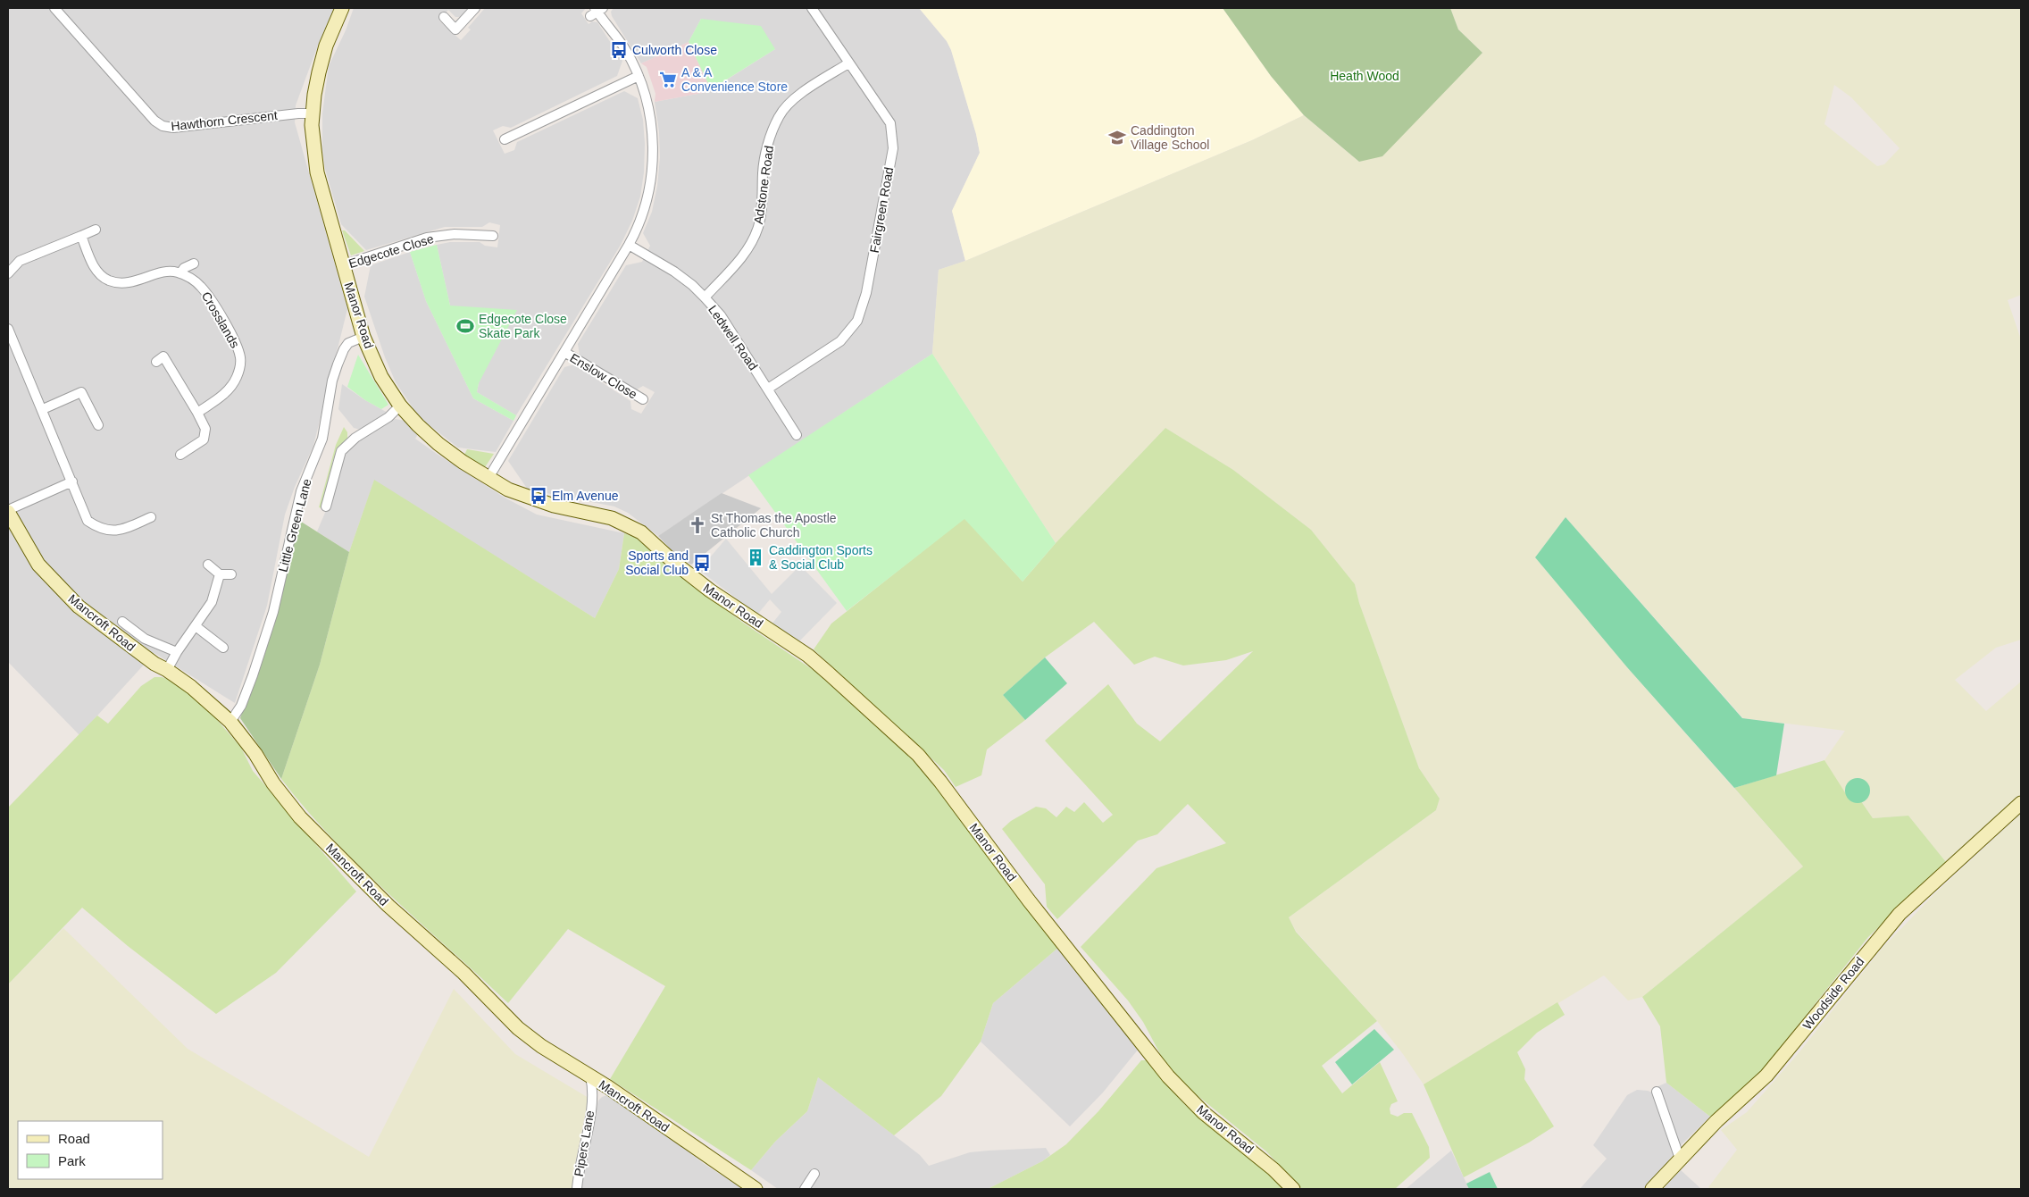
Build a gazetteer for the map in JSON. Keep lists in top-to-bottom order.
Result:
{
  "streets": {
    "street": [
      "Hawthorn Crescent",
      "Adstone Road",
      "Fairgreen Road",
      "Edgecote Close",
      "Manor Road",
      "Crosslands",
      "Ledwell Road",
      "Enslow Close",
      "Little Green Lane",
      "Mancroft Road",
      "Woodside Road",
      "Pipers Lane"
    ]
  },
  "crossings": [
    ["Hawthorn Crescent", "Manor Road"],
    ["Adstone Road", "Fairgreen Road"],
    ["Adstone Road", "Ledwell Road"],
    ["Fairgreen Road", "Ledwell Road"],
    ["Edgecote Close", "Manor Road"],
    ["Manor Road", "Little Green Lane"],
    ["Little Green Lane", "Mancroft Road"],
    ["Mancroft Road", "Pipers Lane"]
  ],
  "parks": ["Heath Wood"],
  "places": {
    "bus stop": ["Culworth Close", "Elm Avenue", "Sports and Social Club"],
    "supermarket": ["A & A Convenience Store"],
    "school or university": ["Caddington Village School"],
    "sports": ["Edgecote Close Skate Park"],
    "church": ["St Thomas the Apostle Catholic Church"],
    "building": ["Caddington Sports & Social Club"]
  },
  "legend": ["Road", "Park"]
}
